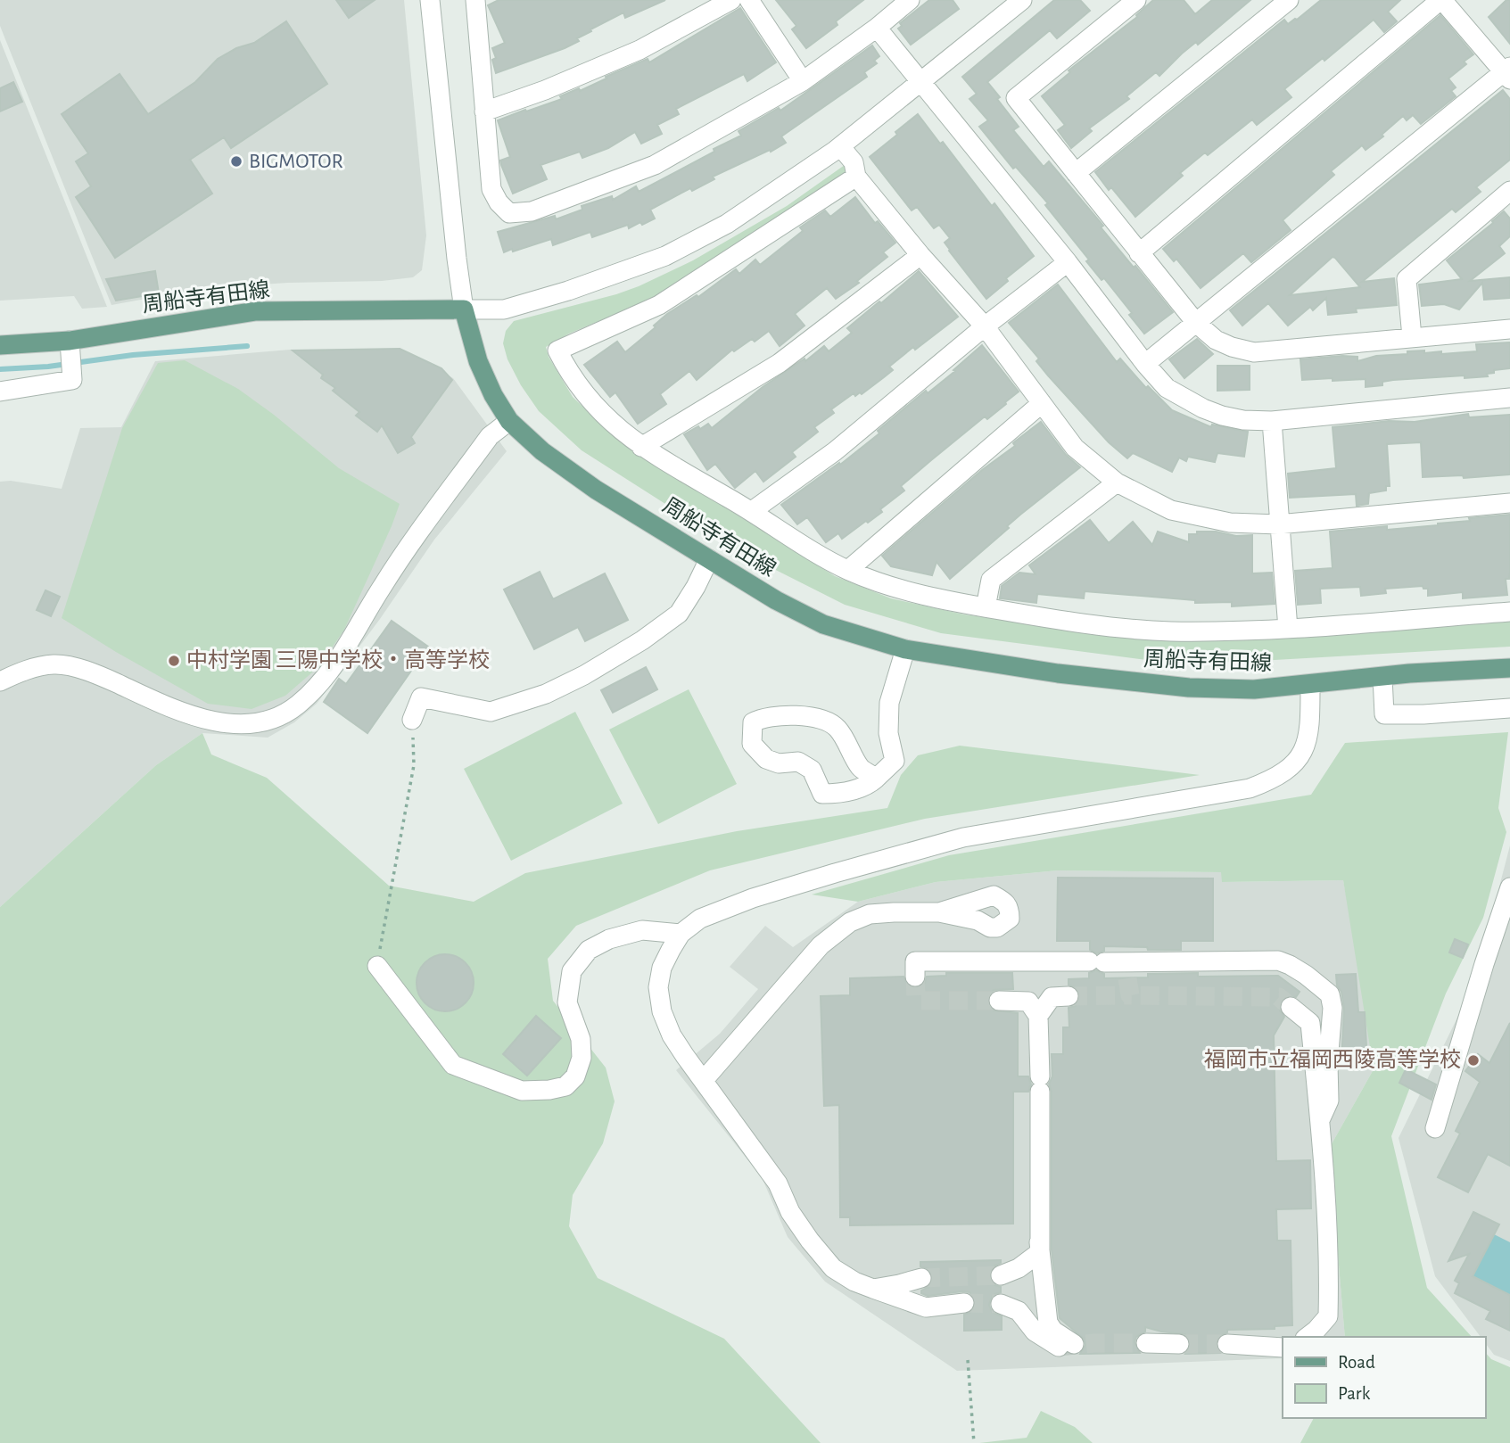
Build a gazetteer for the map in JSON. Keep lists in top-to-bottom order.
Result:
{
  "streets": {
    "main road": ["周船寺有田線"]
  },
  "places": ["BIGMOTOR", "中村学園 三陽中学校・高等学校", "福岡市立福岡西陵高等学校"],
  "legend": ["Road", "Park"]
}
